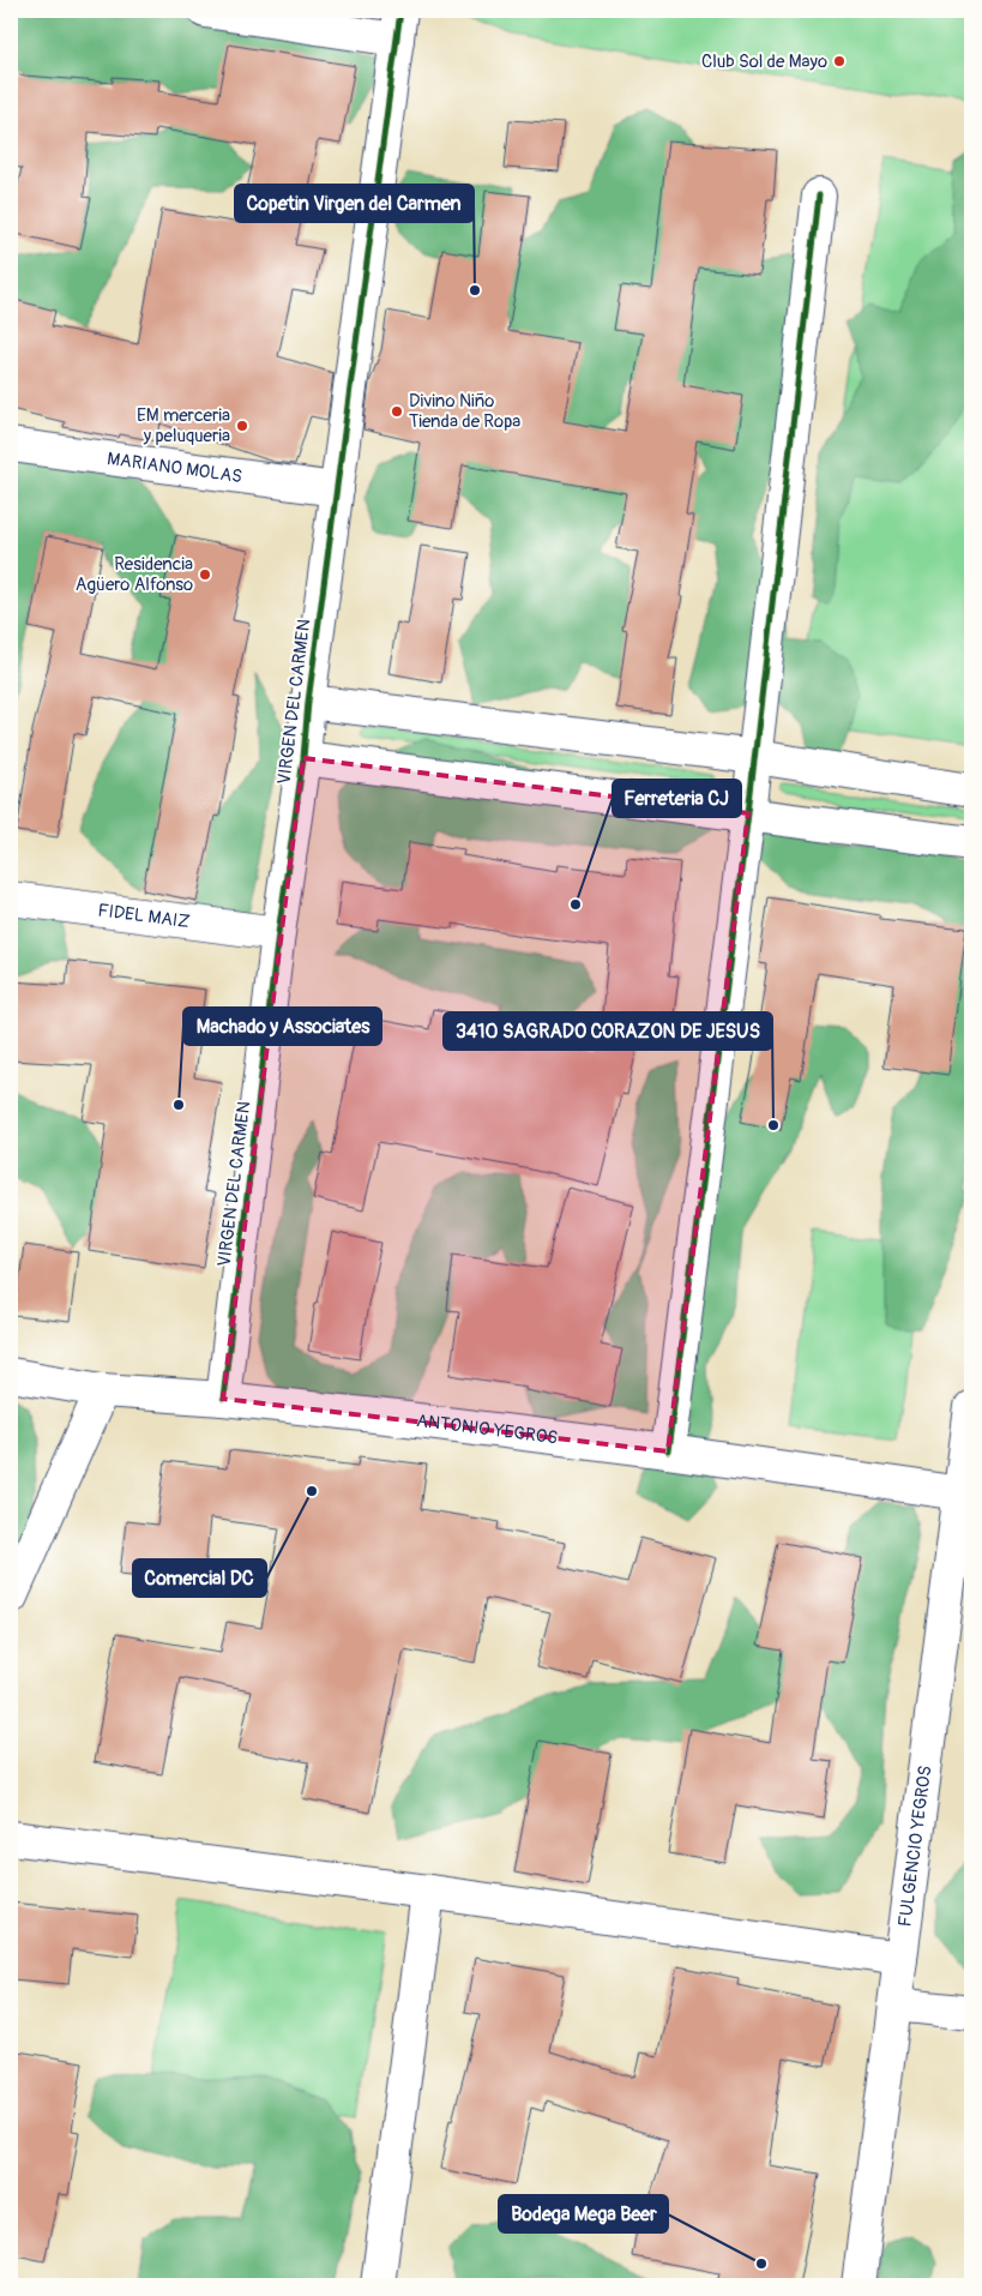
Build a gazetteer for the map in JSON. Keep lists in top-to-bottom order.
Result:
{
  "streets": {
    "street": [
      "MARIANO MOLAS",
      "VIRGEN DEL CARMEN",
      "FIDEL MAIZ",
      "ANTONIO YEGROS",
      "FULGENCIO YEGROS"
    ]
  },
  "crossings": [
    ["MARIANO MOLAS", "VIRGEN DEL CARMEN"],
    ["VIRGEN DEL CARMEN", "FIDEL MAIZ"],
    ["VIRGEN DEL CARMEN", "ANTONIO YEGROS"],
    ["ANTONIO YEGROS", "FULGENCIO YEGROS"]
  ],
  "places": [
    "Club Sol de Mayo",
    "Copetin Virgen del Carmen",
    "Divino Niño Tienda de Ropa",
    "EM merceria y peluqueria",
    "Residencia Agüero Alfonso",
    "Ferreteria CJ",
    "Machado y Associates",
    "3410 SAGRADO CORAZON DE JESUS",
    "Comercial DC",
    "Bodega Mega Beer"
  ]
}
